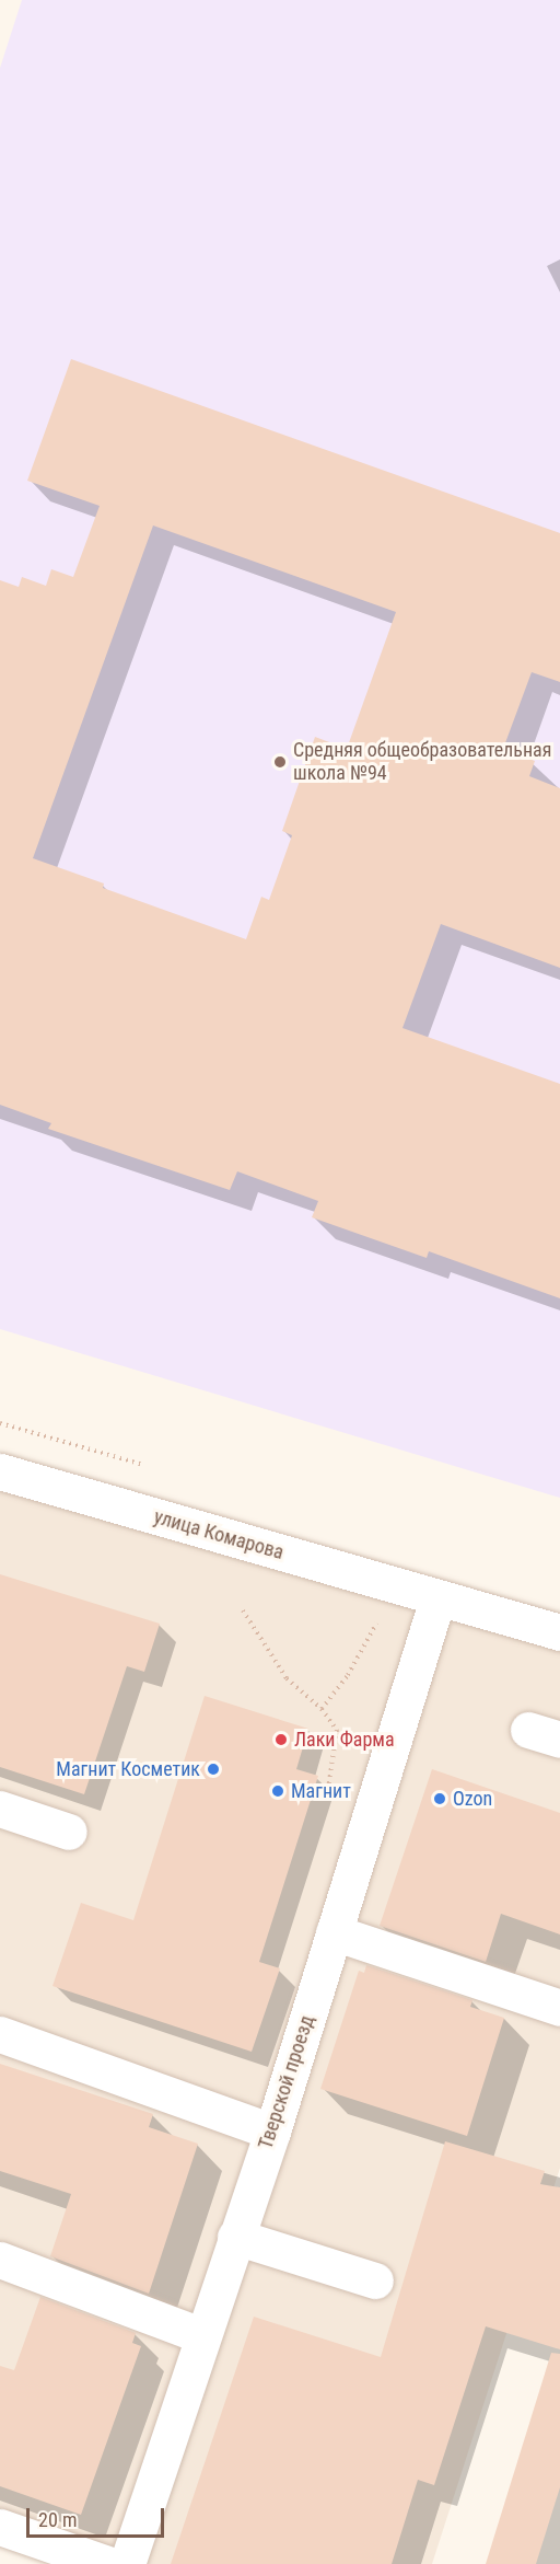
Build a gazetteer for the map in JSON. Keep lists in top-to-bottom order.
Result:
{
  "streets": {
    "street": ["улица Комарова", "Тверской проезд"]
  },
  "crossings": [
    ["улица Комарова", "Тверской проезд"]
  ],
  "places": [
    "Средняя общеобразовательная школа №94",
    "Лаки Фарма",
    "Магнит Косметик",
    "Магнит",
    "Ozon"
  ],
  "scale_bar": "20 m"
}
